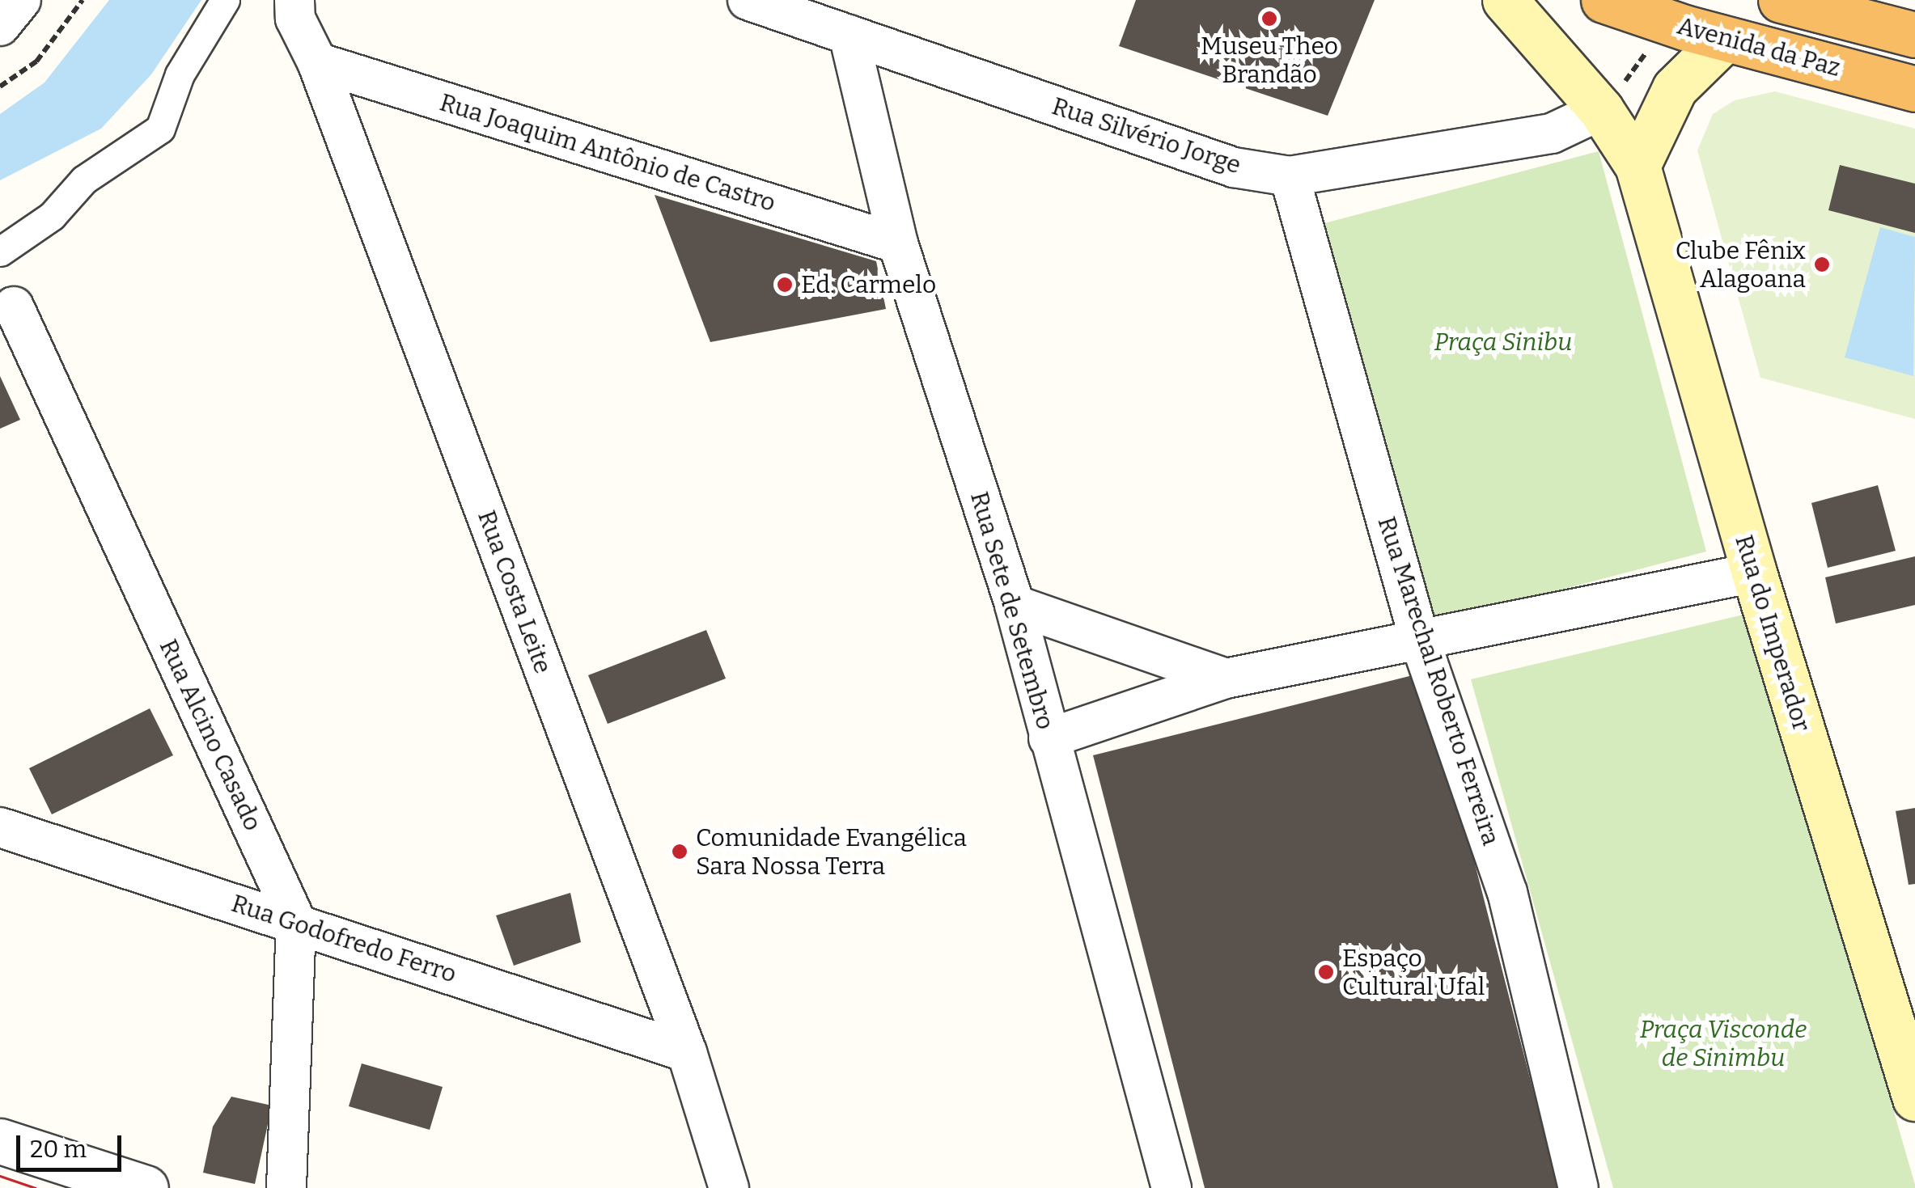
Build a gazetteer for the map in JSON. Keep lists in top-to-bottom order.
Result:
{
  "streets": {
    "highway": ["Avenida da Paz"],
    "main road": ["Rua do Imperador"],
    "street": [
      "Rua Silvério Jorge",
      "Rua Joaquim Antônio de Castro",
      "Rua Costa Leite",
      "Rua Sete de Setembro",
      "Rua Marechal Roberto Ferreira",
      "Rua Alcino Casado",
      "Rua Godofredo Ferro"
    ]
  },
  "crossings": [
    ["Rua Silvério Jorge", "Rua Sete de Setembro"],
    ["Rua Silvério Jorge", "Rua do Imperador"],
    ["Rua Silvério Jorge", "Rua Marechal Roberto Ferreira"],
    ["Rua Joaquim Antônio de Castro", "Rua Costa Leite"],
    ["Rua Joaquim Antônio de Castro", "Rua Sete de Setembro"],
    ["Rua Costa Leite", "Rua Godofredo Ferro"],
    ["Rua Alcino Casado", "Rua Godofredo Ferro"]
  ],
  "parks": ["Praça Sinibu", "Praça Visconde de Sinimbu"],
  "places": [
    "Museu Theo Brandão",
    "Clube Fênix Alagoana",
    "Ed. Carmelo",
    "Comunidade Evangélica Sara Nossa Terra",
    "Espaço Cultural Ufal"
  ],
  "scale_bar": "20 m"
}
